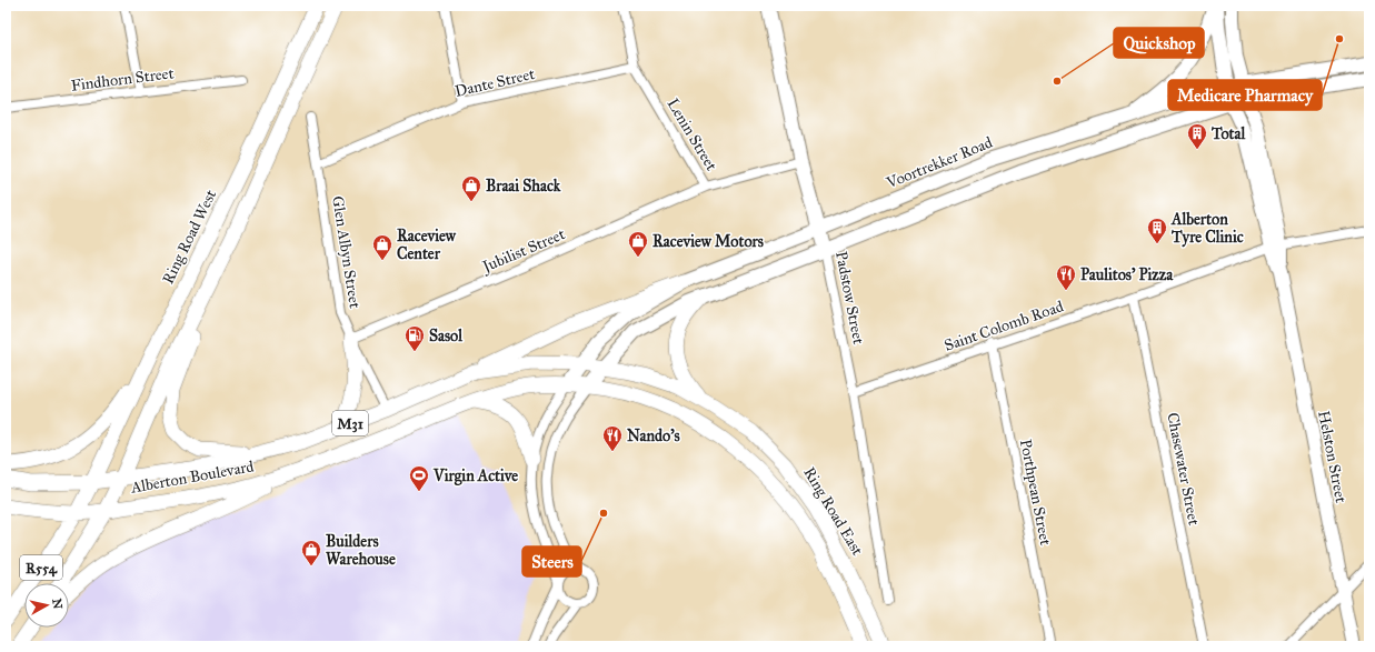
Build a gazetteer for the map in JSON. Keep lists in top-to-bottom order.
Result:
{
  "streets": {
    "main road": [
      "Voortrekker Road",
      "Ring Road West",
      "Padstow Street",
      "M31",
      "Helston Street",
      "Alberton Boulevard",
      "Ring Road East",
      "R554"
    ],
    "street": [
      "Findhorn Street",
      "Dante Street",
      "Lenin Street",
      "Jubilist Street",
      "Glen Albyn Street",
      "Saint Colomb Road",
      "Chasewater Street",
      "Porthpean Street"
    ]
  },
  "crossings": [
    ["Dante Street", "Lenin Street"],
    ["Dante Street", "Glen Albyn Street"],
    ["Lenin Street", "Jubilist Street"],
    ["Lenin Street", "Padstow Street"],
    ["Voortrekker Road", "Padstow Street"],
    ["Voortrekker Road", "Helston Street"],
    ["Voortrekker Road", "Alberton Boulevard"],
    ["Ring Road West", "Alberton Boulevard"],
    ["Ring Road West", "R554"],
    ["Jubilist Street", "Glen Albyn Street"],
    ["Glen Albyn Street", "Alberton Boulevard"],
    ["Padstow Street", "Saint Colomb Road"],
    ["Saint Colomb Road", "Helston Street"],
    ["Saint Colomb Road", "Chasewater Street"],
    ["Saint Colomb Road", "Porthpean Street"],
    ["Alberton Boulevard", "Ring Road East"],
    ["Alberton Boulevard", "R554"]
  ],
  "places": {
    "other": ["Medicare Pharmacy", "Quickshop", "Steers"],
    "building": ["Total", "Alberton Tyre Clinic"],
    "shop": [
      "Braai Shack",
      "Raceview Motors",
      "Raceview Center",
      "Builders Warehouse"
    ],
    "restaurant": ["Paulitos' Pizza", "Nando's"],
    "fuel station": ["Sasol"],
    "sports": ["Virgin Active"]
  },
  "north": "right"
}
